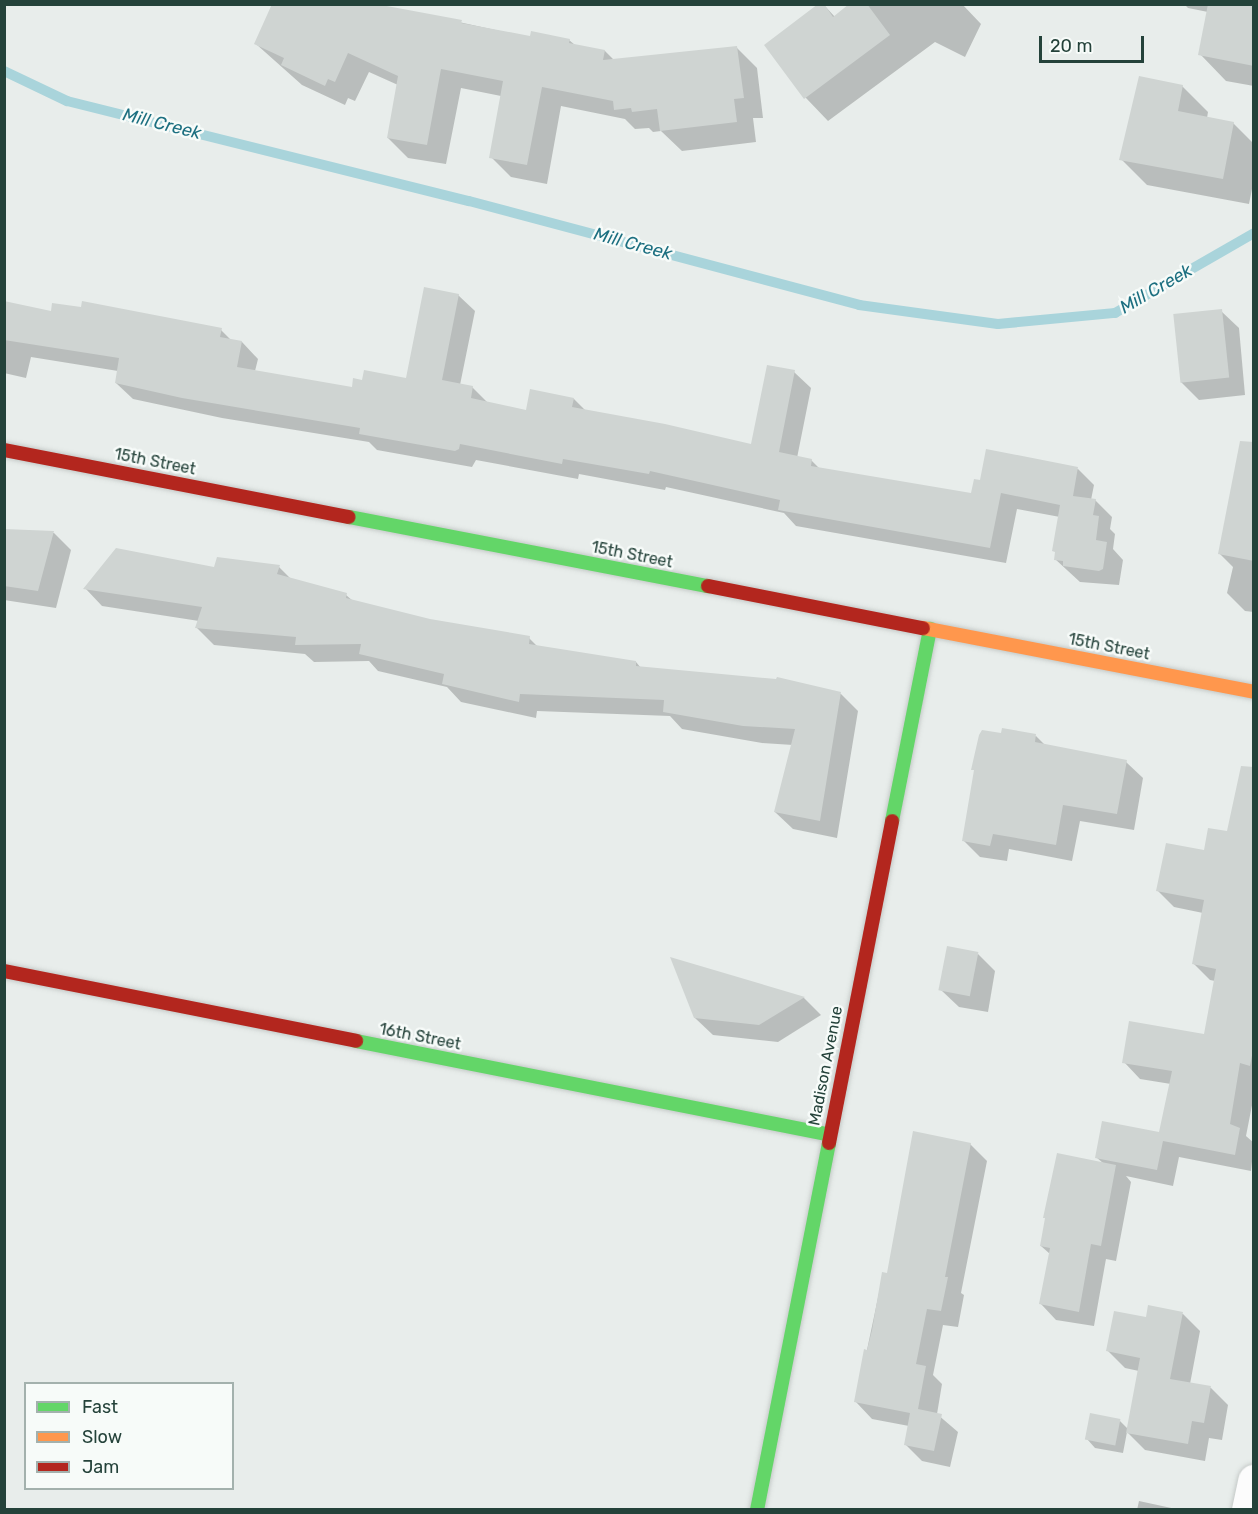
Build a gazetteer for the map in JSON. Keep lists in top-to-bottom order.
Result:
{
  "streets": {
    "street": ["15th Street", "16th Street", "Madison Avenue"]
  },
  "crossings": [
    ["15th Street", "Madison Avenue"],
    ["16th Street", "Madison Avenue"]
  ],
  "water": ["Mill Creek"],
  "legend": ["Fast", "Slow", "Jam"],
  "scale_bar": "20 m"
}
